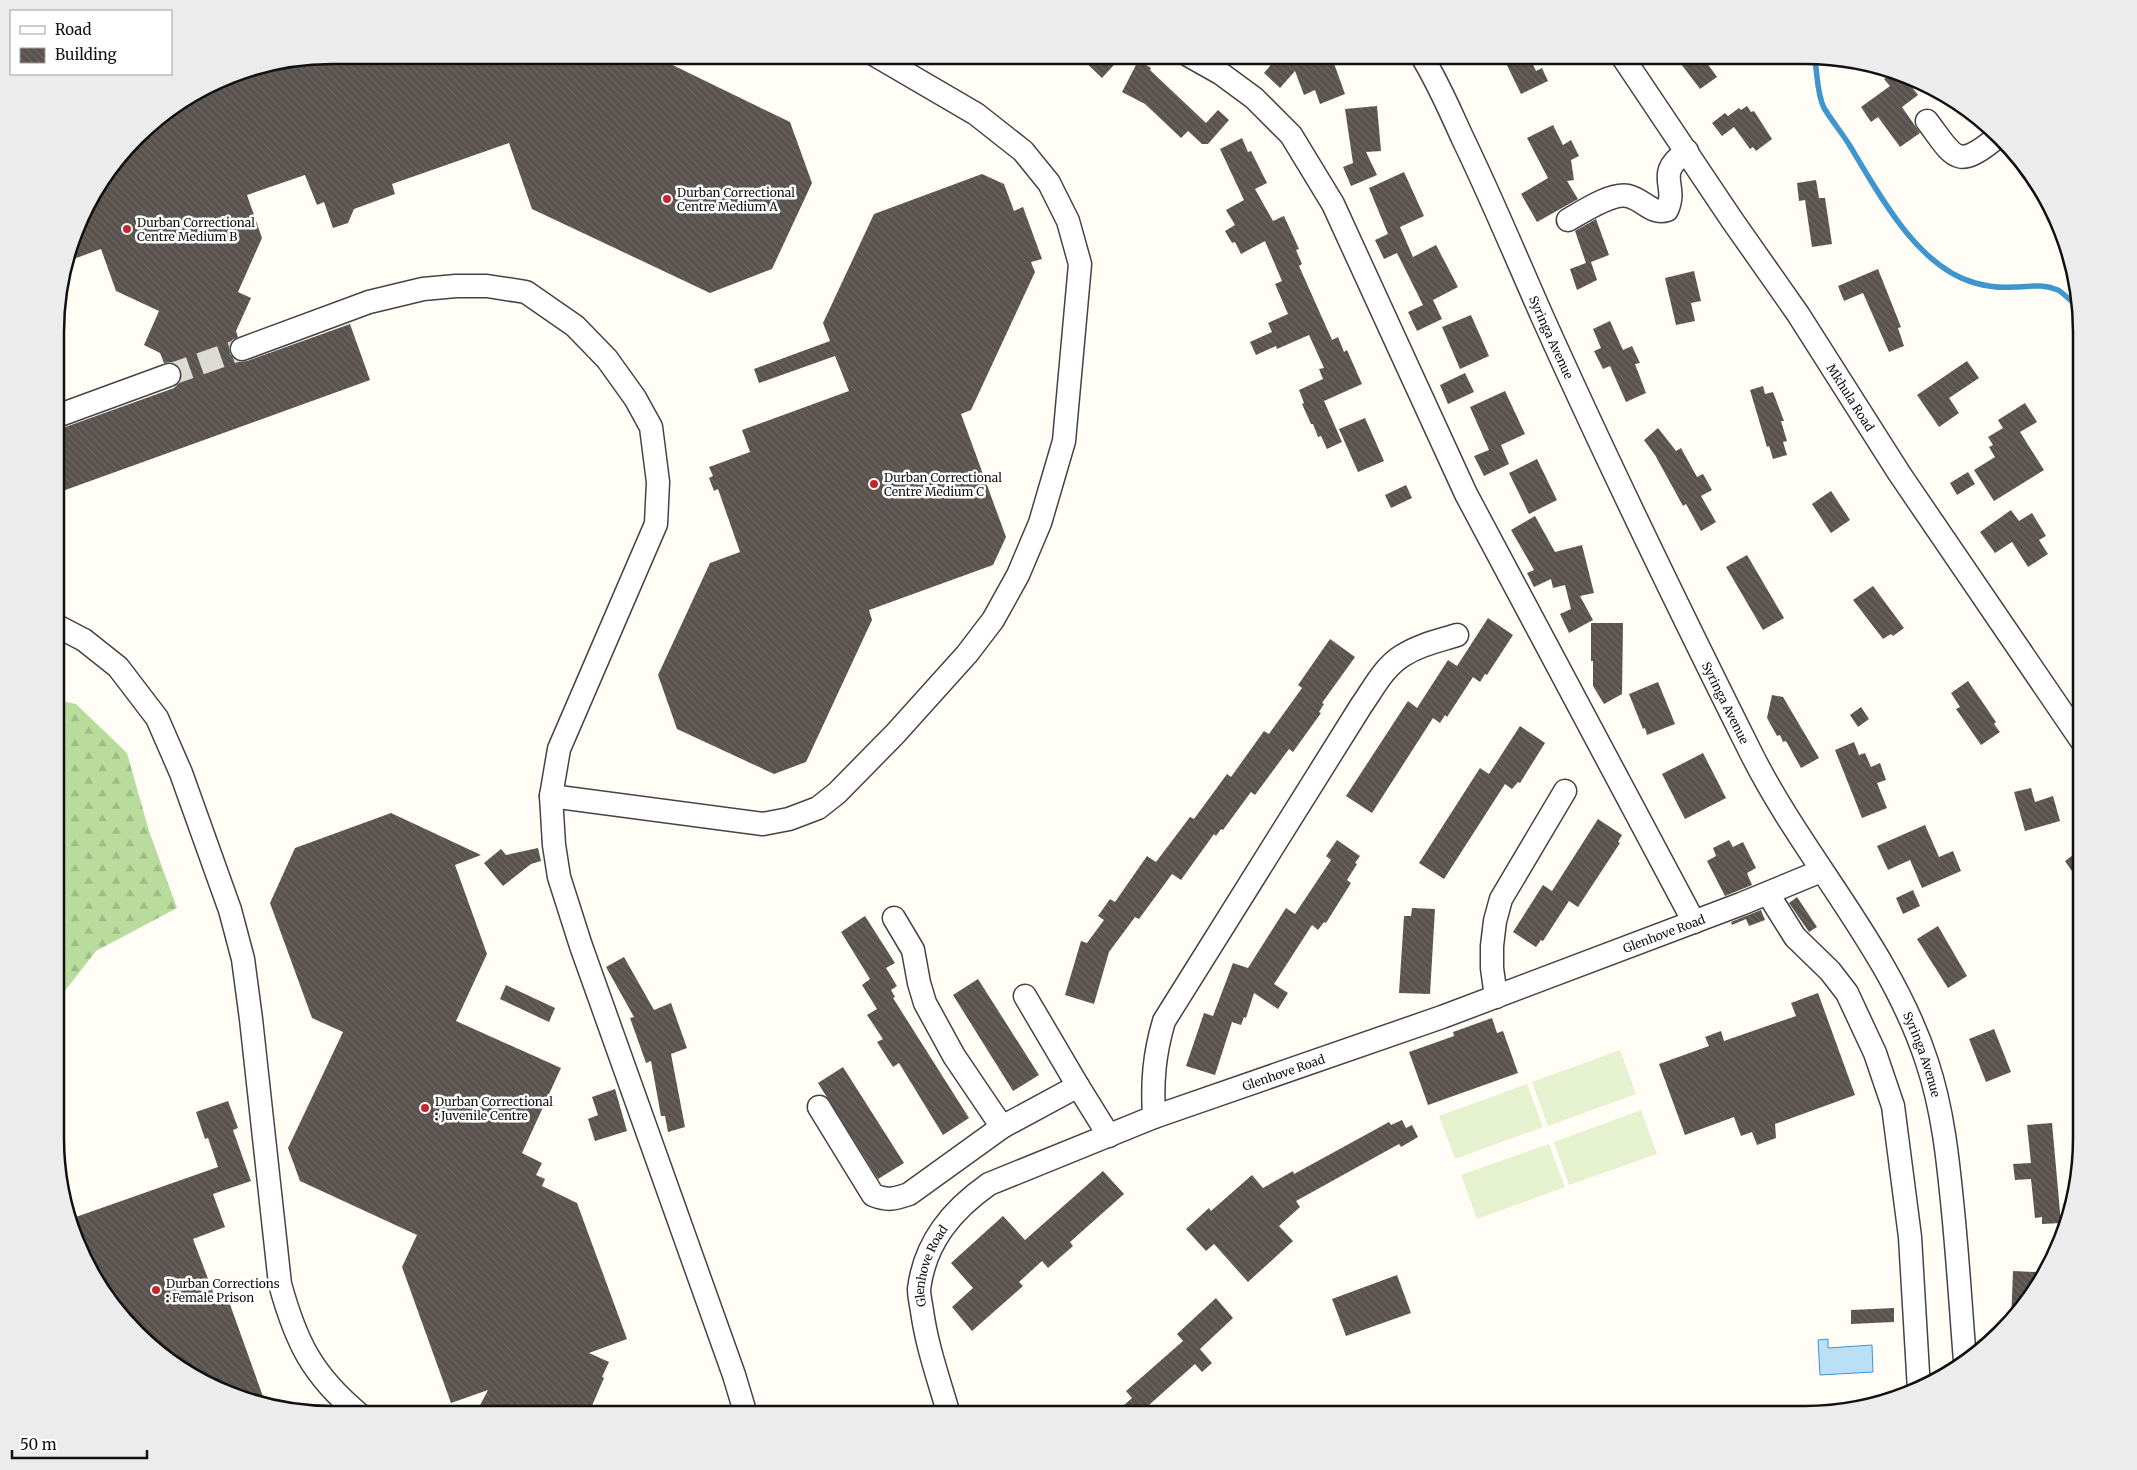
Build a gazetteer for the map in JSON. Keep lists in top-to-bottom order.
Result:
{
  "streets": {
    "street": ["Syringa Avenue", "Mkhula Road", "Glenhove Road"]
  },
  "crossings": [
    ["Syringa Avenue", "Glenhove Road"]
  ],
  "places": [
    "Durban Correctional Centre Medium A",
    "Durban Correctional Centre Medium B",
    "Durban Correctional Centre Medium C",
    "Durban Correctional : Juvenile Centre",
    "Durban Corrections : Female Prison"
  ],
  "legend": ["Road", "Building"],
  "scale_bar": "50 m"
}
